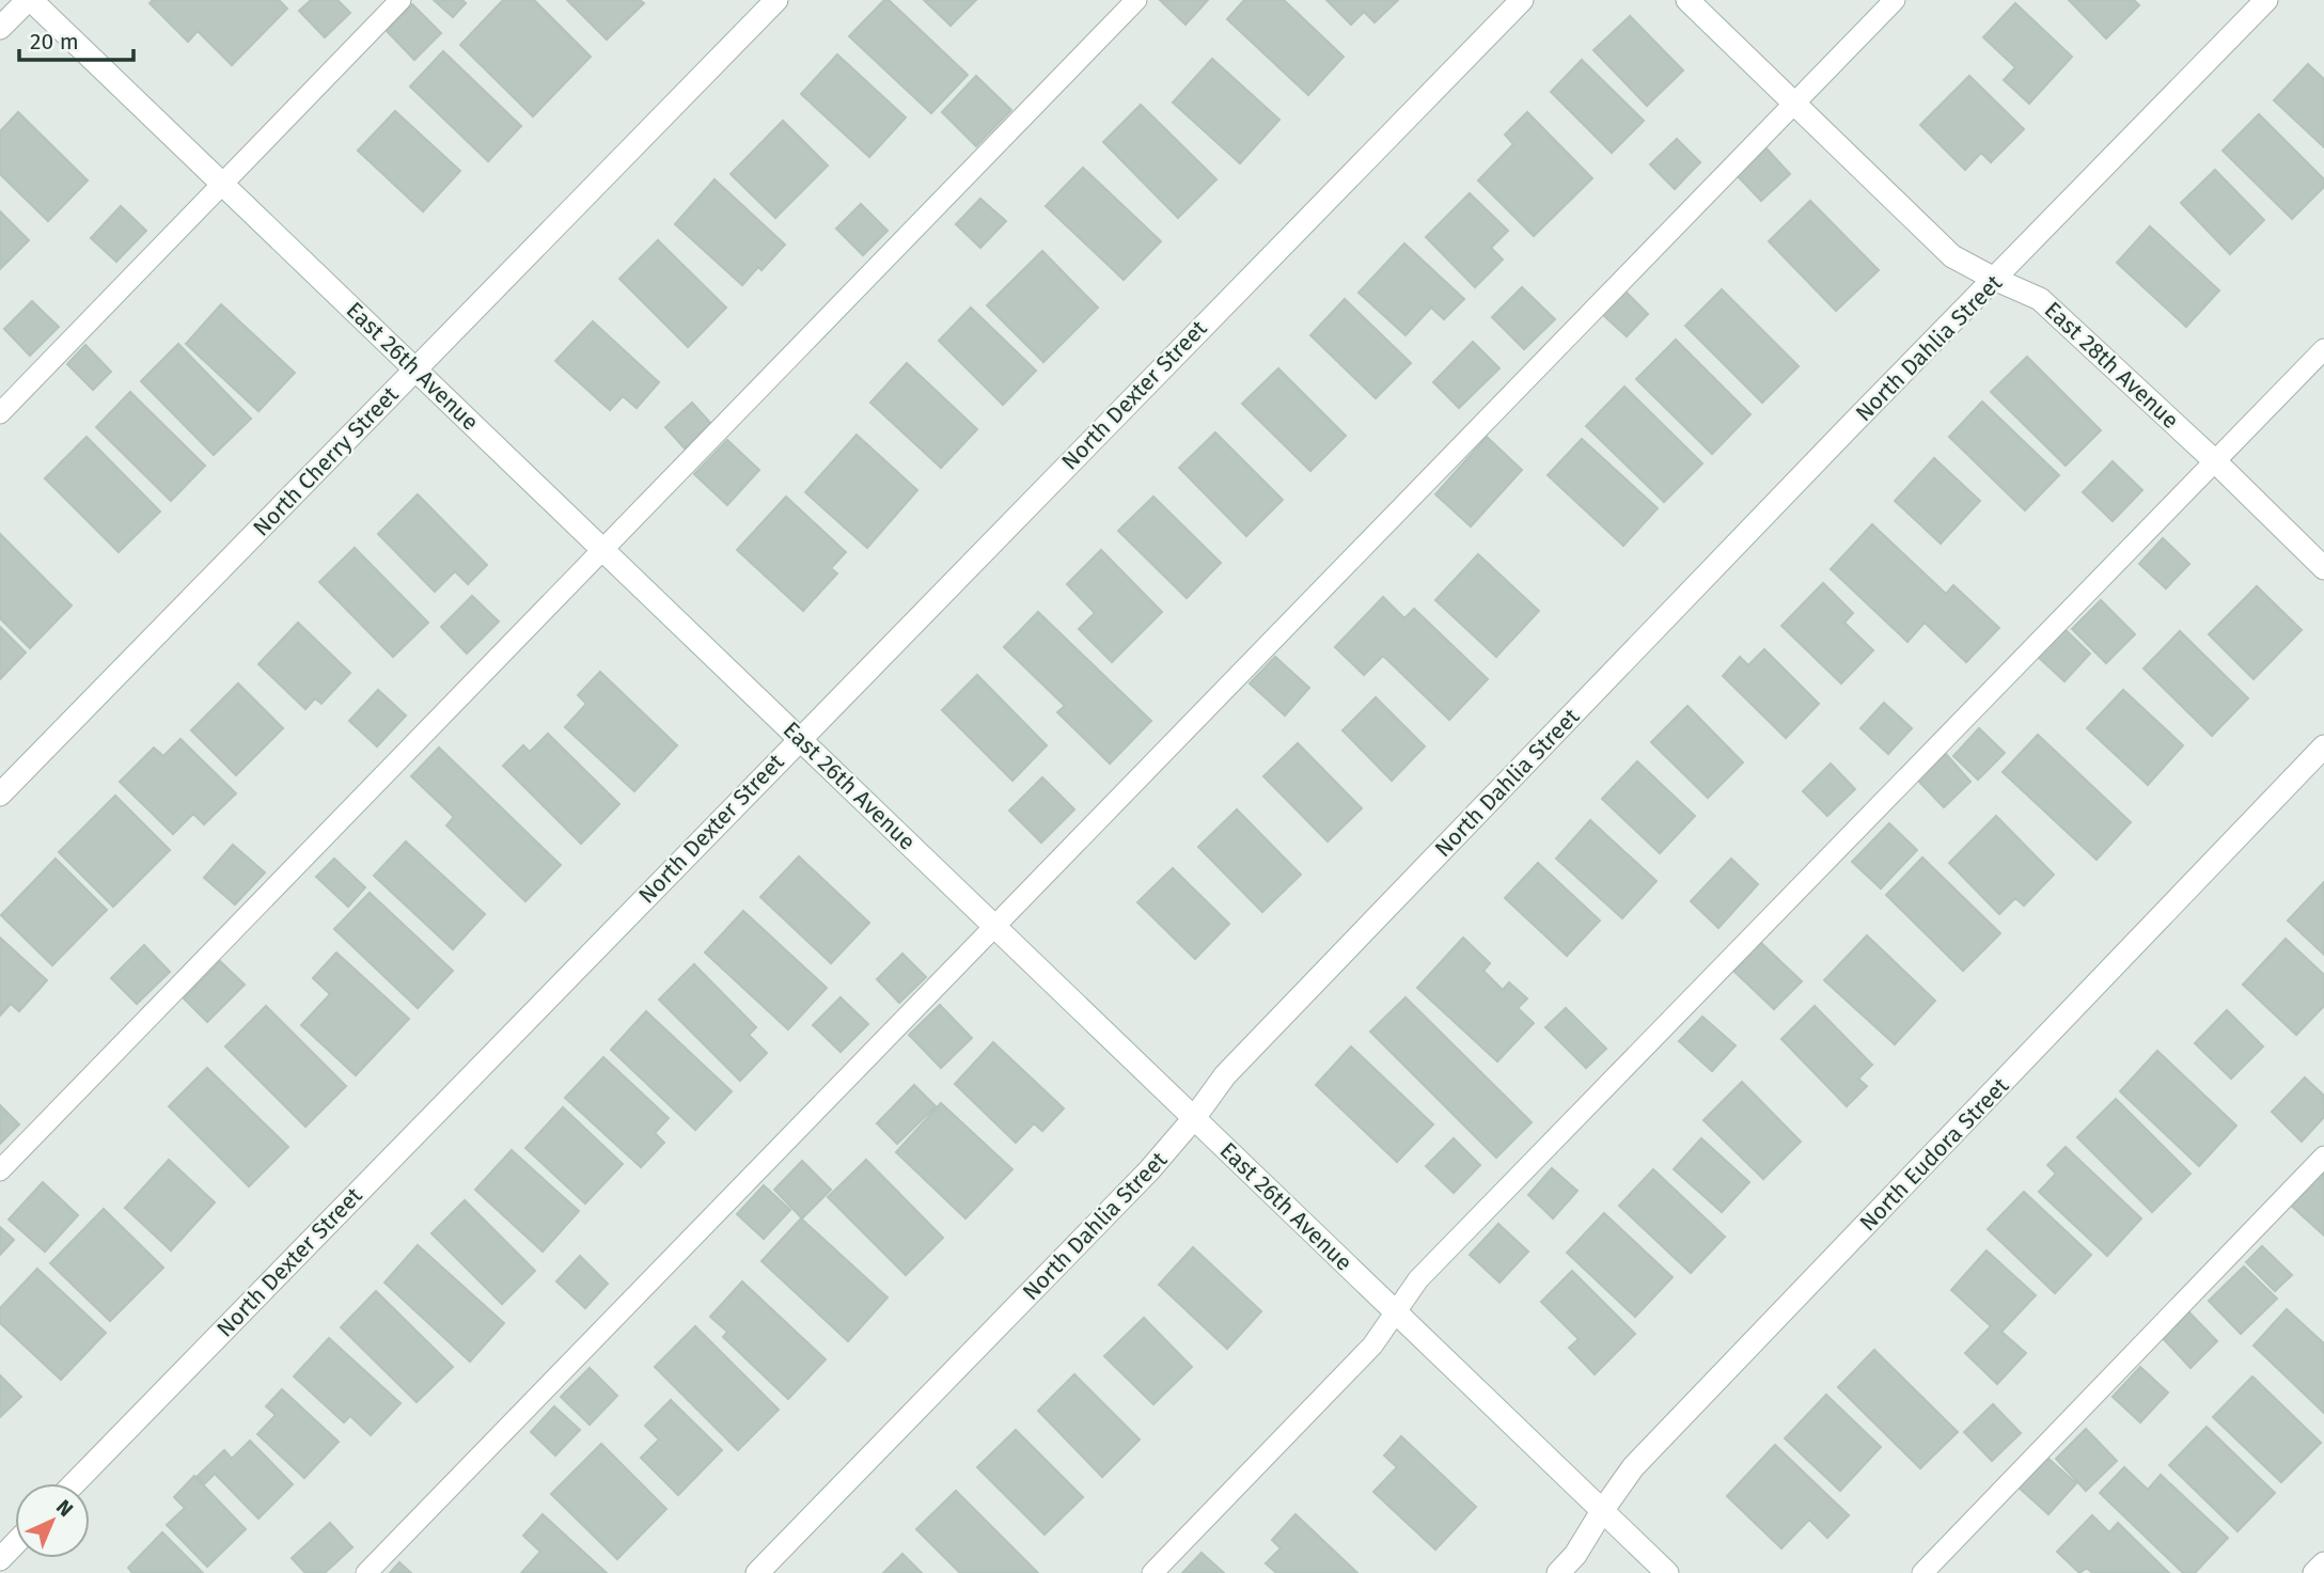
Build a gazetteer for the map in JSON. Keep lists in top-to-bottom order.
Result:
{
  "streets": {
    "street": [
      "North Dahlia Street",
      "East 28th Avenue",
      "East 26th Avenue",
      "North Dexter Street",
      "North Cherry Street",
      "North Eudora Street"
    ]
  },
  "crossings": [
    ["North Dahlia Street", "East 28th Avenue"],
    ["North Dahlia Street", "East 26th Avenue"],
    ["East 26th Avenue", "North Dexter Street"],
    ["East 26th Avenue", "North Cherry Street"],
    ["East 26th Avenue", "North Eudora Street"]
  ],
  "scale_bar": "20 m",
  "north": "top right"
}
